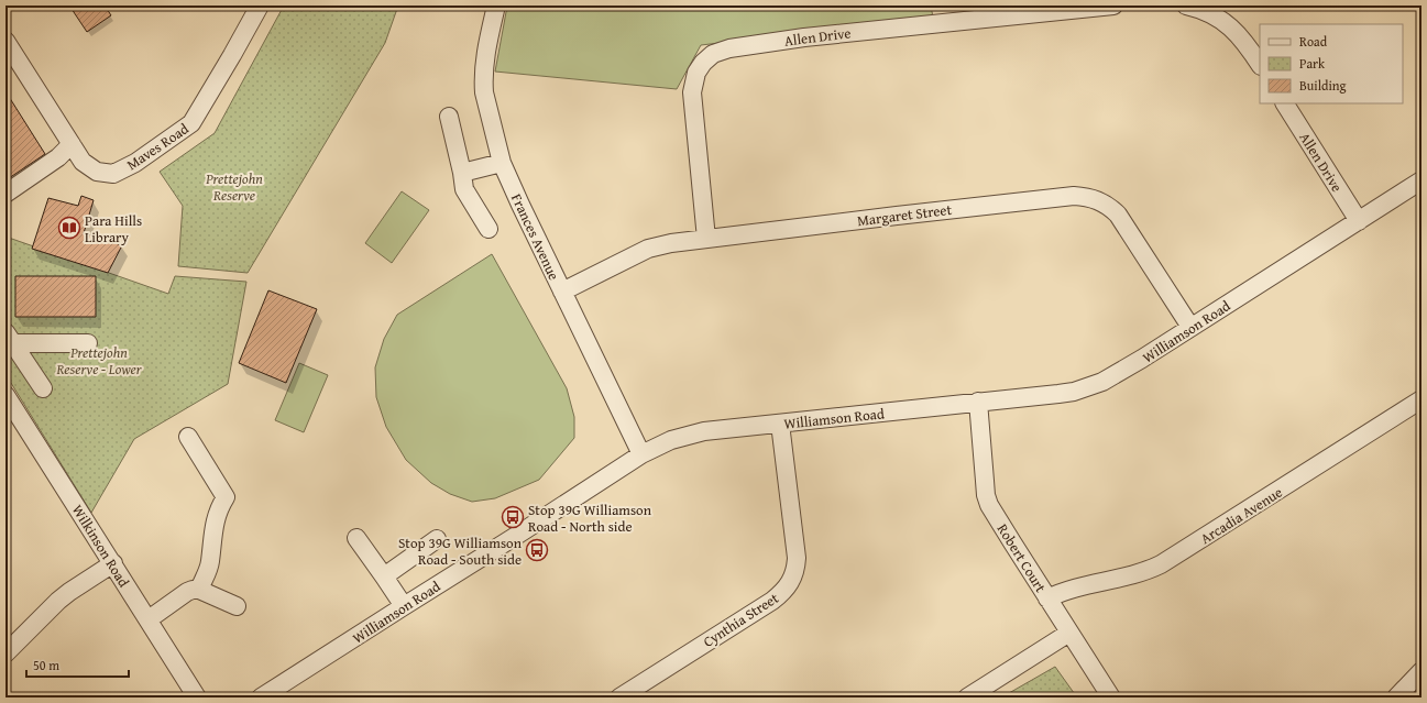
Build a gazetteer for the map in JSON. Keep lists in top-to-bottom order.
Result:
{
  "streets": {
    "street": [
      "Allen Drive",
      "Maves Road",
      "Margaret Street",
      "Frances Avenue",
      "Williamson Road",
      "Arcadia Avenue",
      "Wilkinson Road",
      "Robert Court",
      "Cynthia Street"
    ]
  },
  "crossings": [
    ["Allen Drive", "Margaret Street"],
    ["Allen Drive", "Williamson Road"],
    ["Margaret Street", "Frances Avenue"],
    ["Margaret Street", "Williamson Road"],
    ["Frances Avenue", "Williamson Road"],
    ["Williamson Road", "Robert Court"],
    ["Williamson Road", "Cynthia Street"],
    ["Arcadia Avenue", "Robert Court"]
  ],
  "parks": ["Prettejohn Reserve", "Prettejohn Reserve - Lower"],
  "places": {
    "library": ["Para Hills Library"],
    "bus stop": ["Stop 39G Williamson Road - North side", "Stop 39G Williamson Road - South side"]
  },
  "legend": ["Road", "Park", "Building"],
  "scale_bar": "50 m"
}
